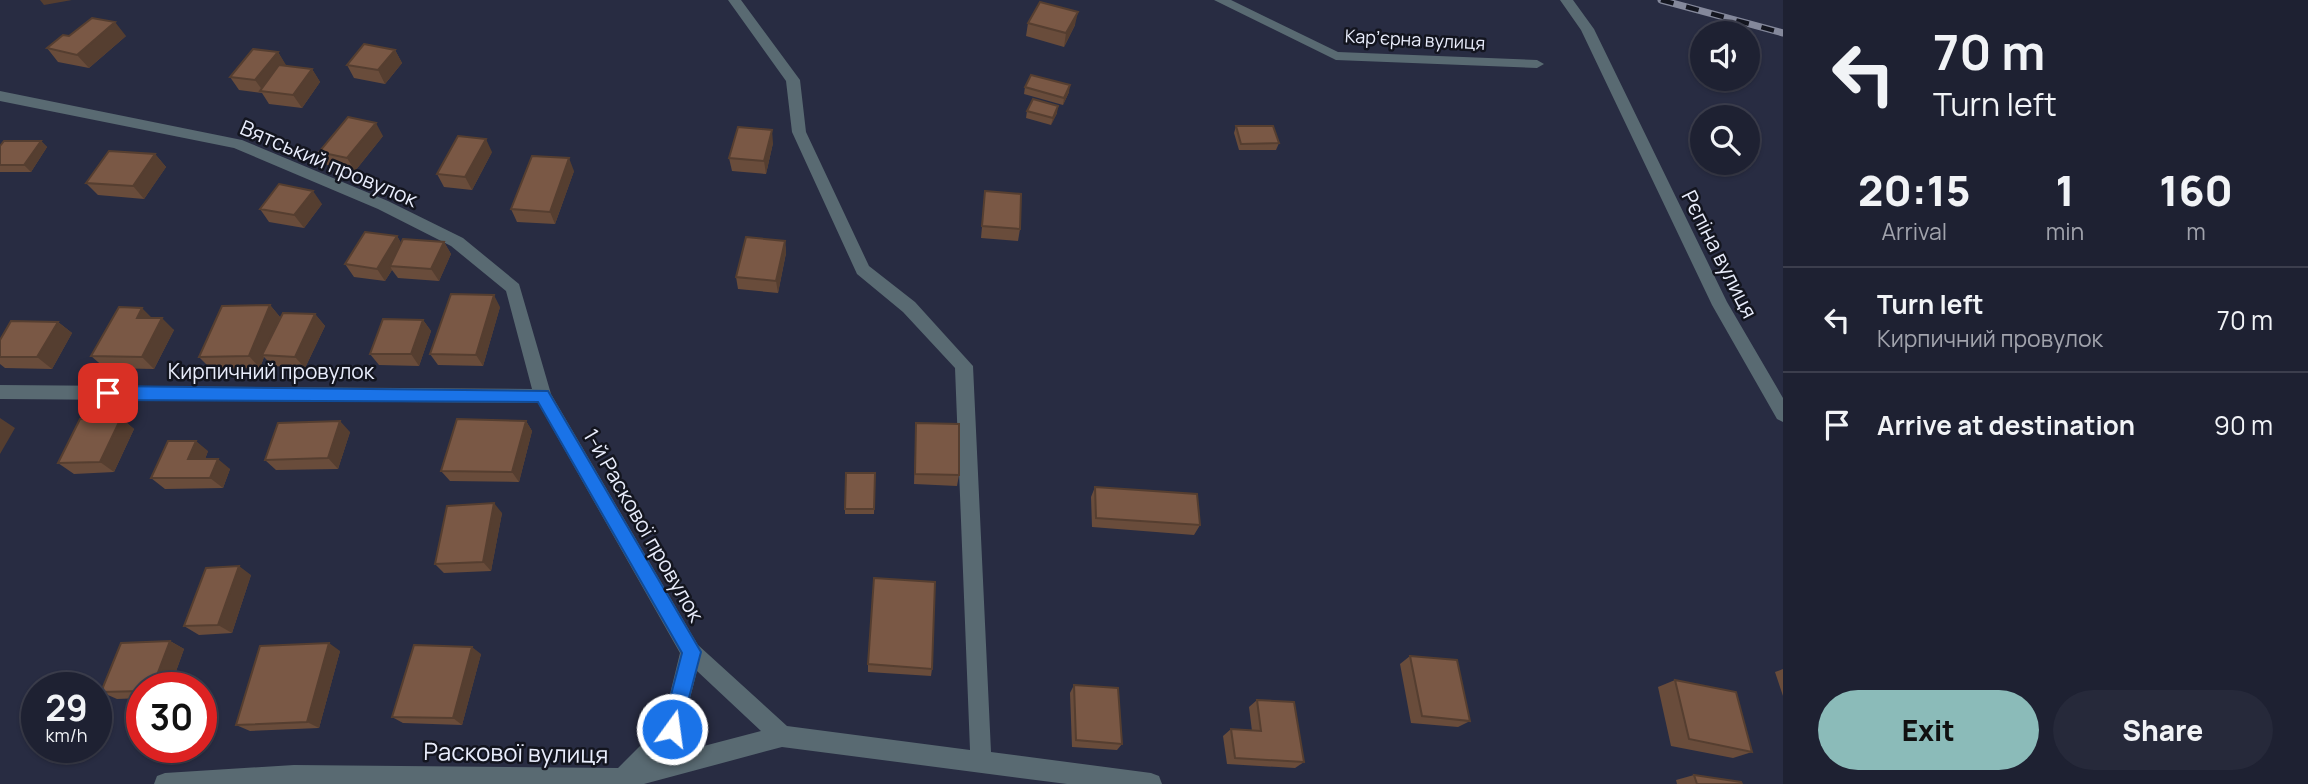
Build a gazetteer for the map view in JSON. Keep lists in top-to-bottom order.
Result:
{
  "streets": {
    "street": [
      "Карʼєрна вулиця",
      "Вятський провулок",
      "Рєпіна вулиця",
      "Кирпичний провулок",
      "1-й Раскової провулок",
      "Раскової вулиця"
    ]
  },
  "crossings": [
    ["Вятський провулок", "Кирпичний провулок"],
    ["Вятський провулок", "1-й Раскової провулок"],
    ["Кирпичний провулок", "1-й Раскової провулок"],
    ["1-й Раскової провулок", "Раскової вулиця"]
  ],
  "page": {
    "turn": ["70 m", "Turn left"],
    "eta": [
      "20:15",
      "Arrival",
      "1",
      "min",
      "160",
      "m"
    ],
    "list": [
      {
        "name": "Turn left",
        "note": "Кирпичний провулок",
        "value": "70 m"
      },
      {
        "name": "Arrive at destination",
        "value": "90 m"
      }
    ],
    "speed": "29 km/h",
    "limit": "30",
    "buttons": ["Exit", "Share"]
  }
}
